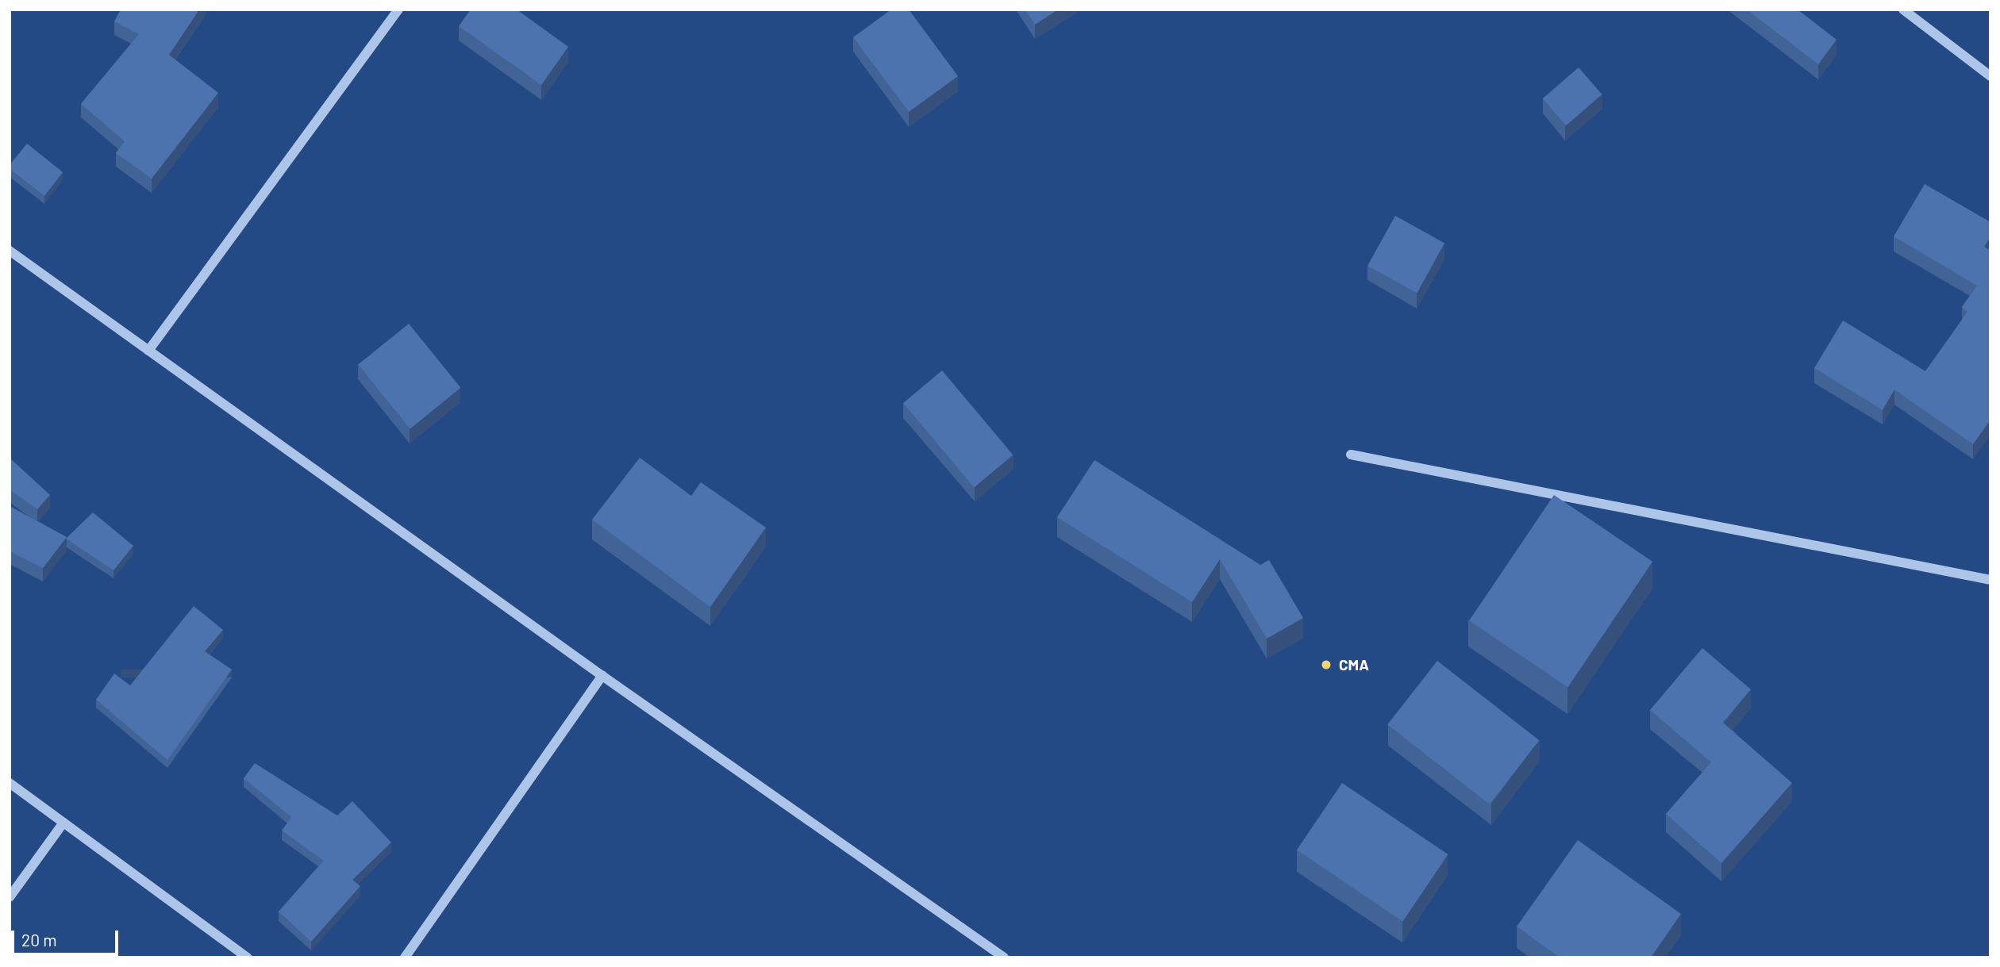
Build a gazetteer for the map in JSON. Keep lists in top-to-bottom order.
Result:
{
  "places": ["CMA"],
  "scale_bar": "20 m"
}
